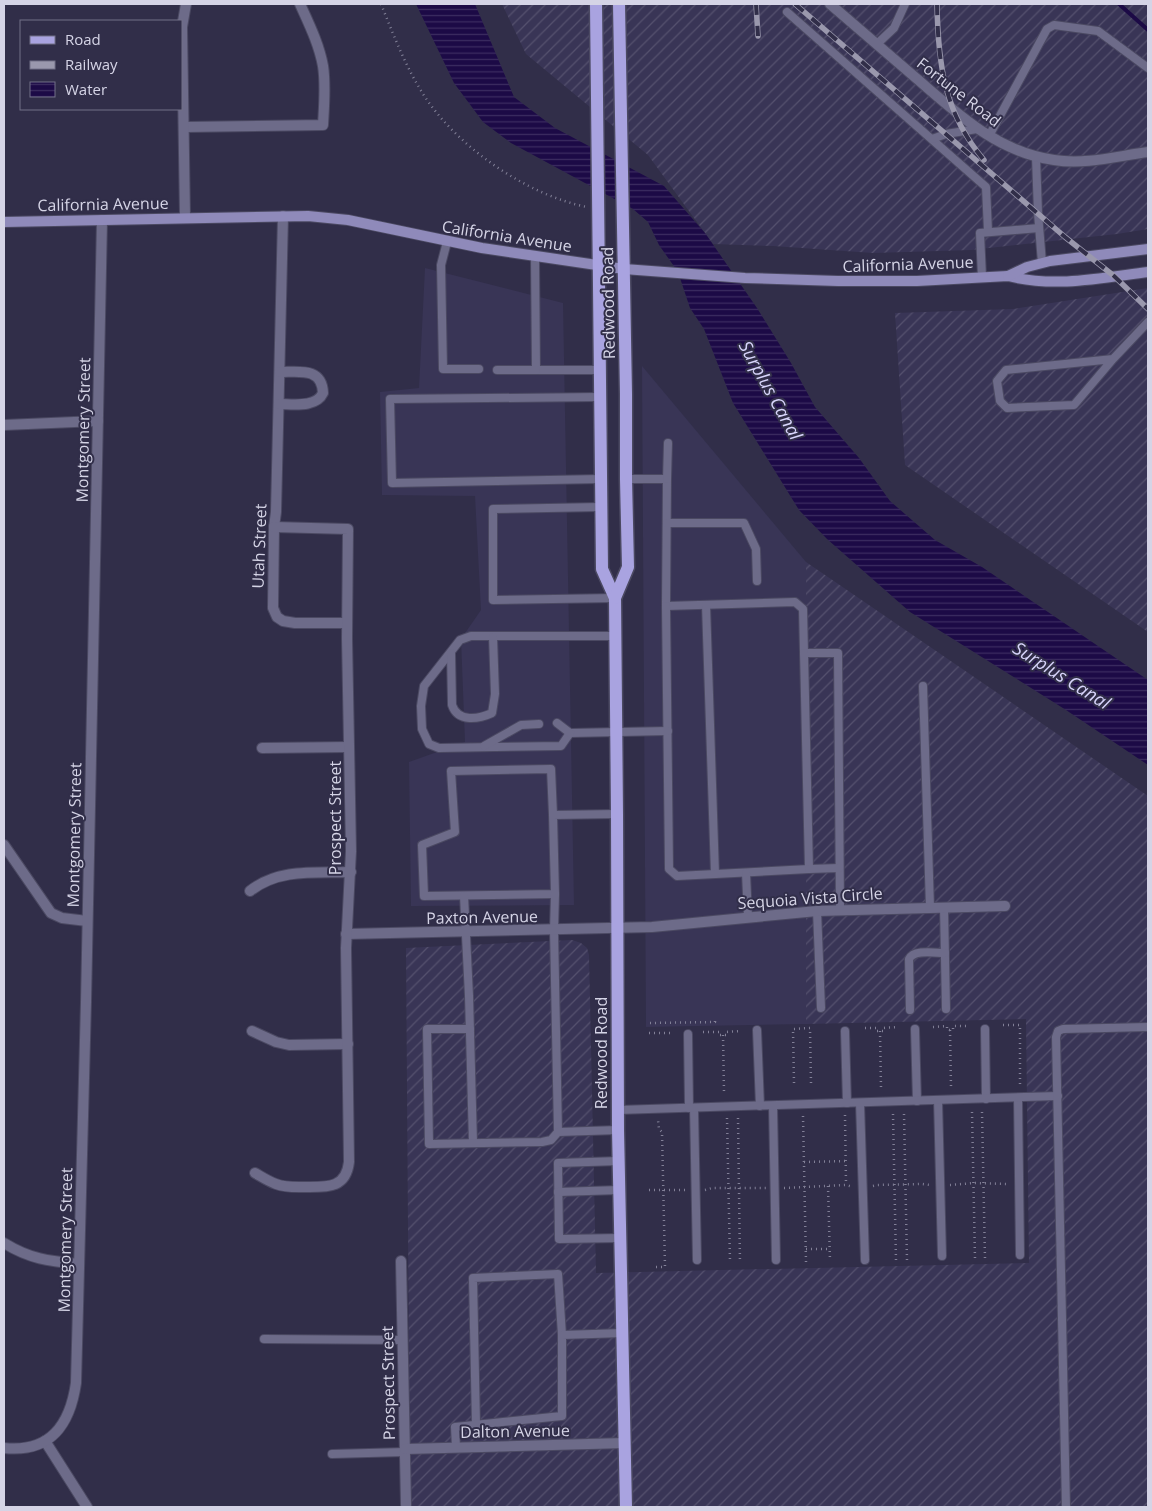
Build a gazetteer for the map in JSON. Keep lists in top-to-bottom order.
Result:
{
  "streets": {
    "main road": ["California Avenue", "Redwood Road"],
    "street": [
      "Fortune Road",
      "Montgomery Street",
      "Utah Street",
      "Prospect Street",
      "Sequoia Vista Circle",
      "Paxton Avenue",
      "Dalton Avenue"
    ]
  },
  "crossings": [
    ["California Avenue", "Redwood Road"],
    ["California Avenue", "Montgomery Street"],
    ["California Avenue", "Utah Street"],
    ["Redwood Road", "Sequoia Vista Circle"],
    ["Redwood Road", "Paxton Avenue"],
    ["Redwood Road", "Dalton Avenue"],
    ["Utah Street", "Prospect Street"],
    ["Prospect Street", "Paxton Avenue"],
    ["Prospect Street", "Dalton Avenue"],
    ["Sequoia Vista Circle", "Paxton Avenue"]
  ],
  "water": ["Surplus Canal"],
  "legend": ["Road", "Railway", "Water"]
}
